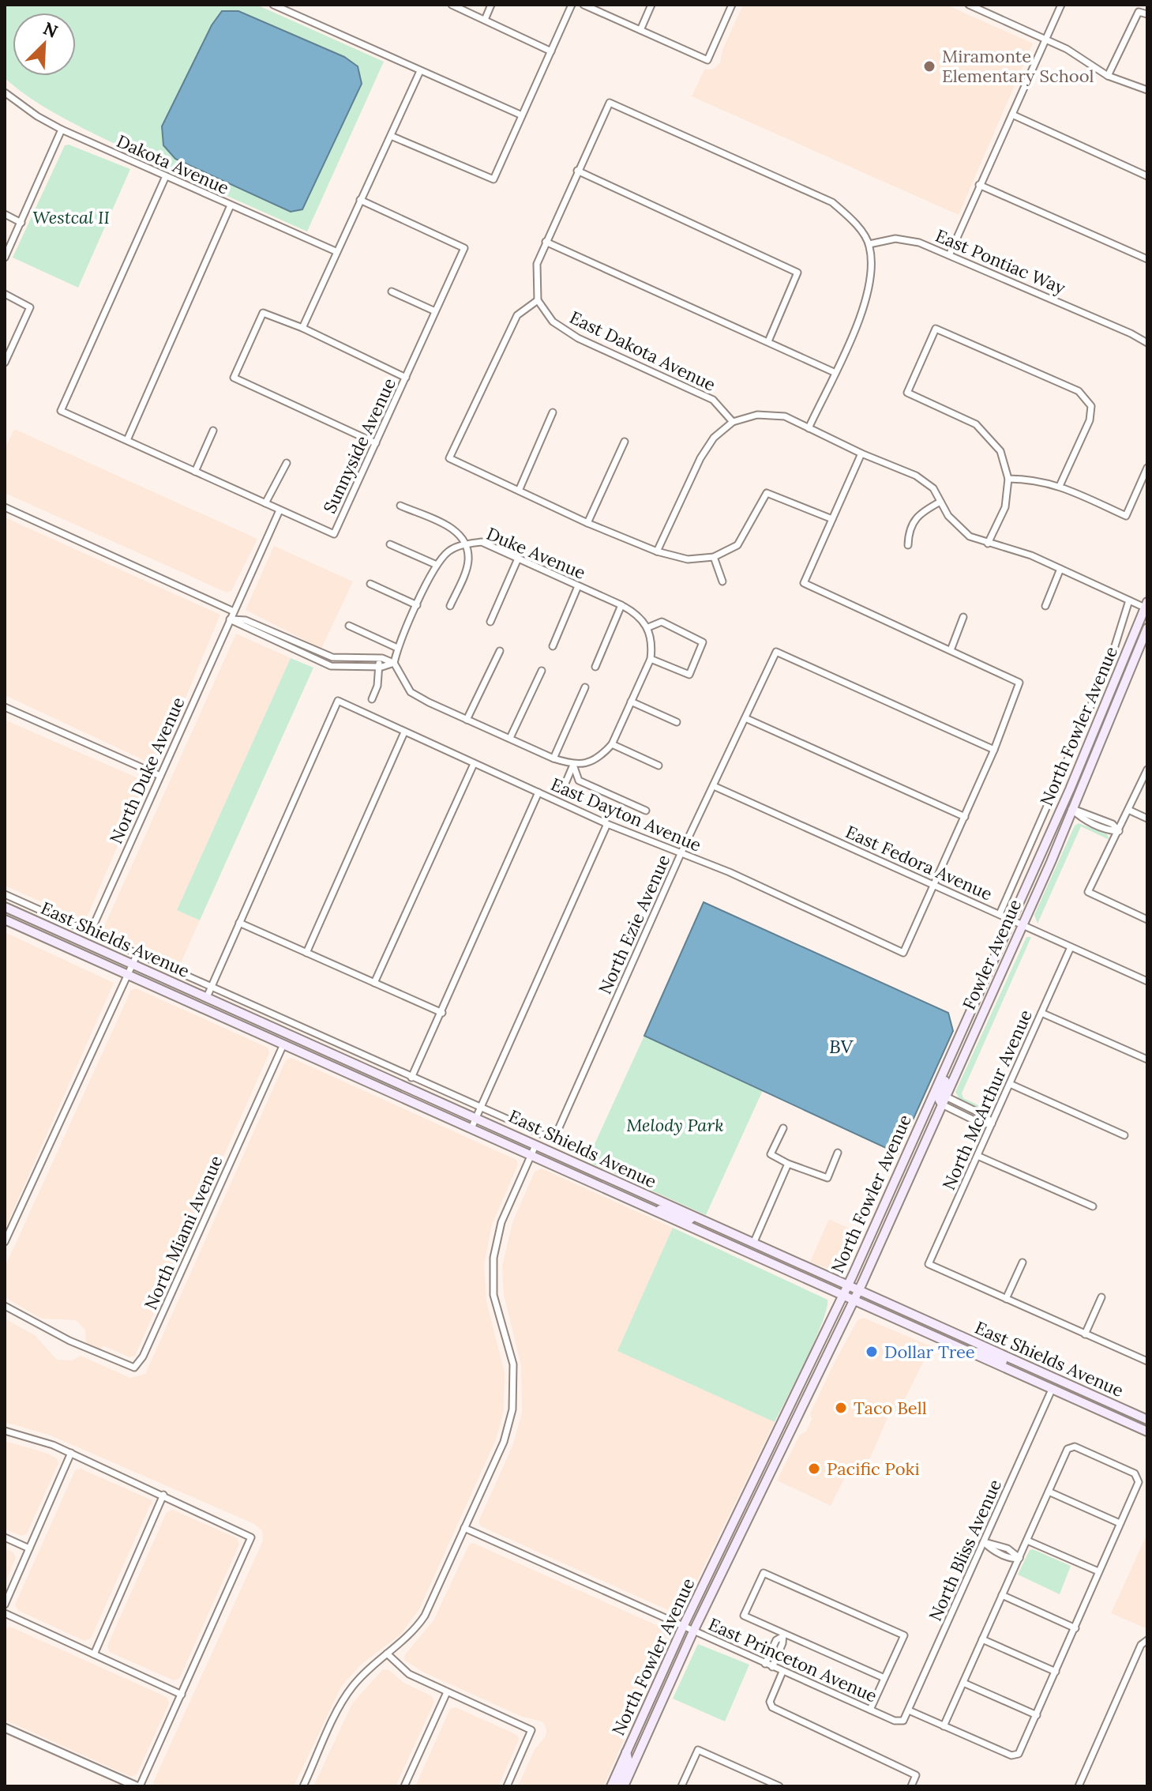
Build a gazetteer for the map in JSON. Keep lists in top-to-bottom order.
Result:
{
  "streets": {
    "main road": ["North Fowler Avenue", "East Shields Avenue", "Fowler Avenue"],
    "street": [
      "Dakota Avenue",
      "East Pontiac Way",
      "East Dakota Avenue",
      "Sunnyside Avenue",
      "Duke Avenue",
      "North Duke Avenue",
      "East Dayton Avenue",
      "East Fedora Avenue",
      "North Ezie Avenue",
      "North McArthur Avenue",
      "North Miami Avenue",
      "North Bliss Avenue",
      "East Princeton Avenue"
    ]
  },
  "crossings": [
    ["North Fowler Avenue", "East Fedora Avenue"],
    ["North Fowler Avenue", "East Shields Avenue"],
    ["North Fowler Avenue", "Fowler Avenue"],
    ["North Fowler Avenue", "East Princeton Avenue"],
    ["North Duke Avenue", "East Shields Avenue"],
    ["East Dayton Avenue", "East Fedora Avenue"],
    ["East Dayton Avenue", "North Ezie Avenue"],
    ["East Fedora Avenue", "North Ezie Avenue"],
    ["East Fedora Avenue", "Fowler Avenue"],
    ["East Fedora Avenue", "North McArthur Avenue"],
    ["North Ezie Avenue", "East Shields Avenue"],
    ["East Shields Avenue", "Fowler Avenue"],
    ["East Shields Avenue", "North Miami Avenue"],
    ["East Shields Avenue", "North Bliss Avenue"],
    ["North Bliss Avenue", "East Princeton Avenue"]
  ],
  "water": ["BV"],
  "parks": ["Westcal II", "Melody Park"],
  "places": [
    "Miramonte Elementary School",
    "Dollar Tree",
    "Taco Bell",
    "Pacific Poki"
  ],
  "north": "top right"
}
